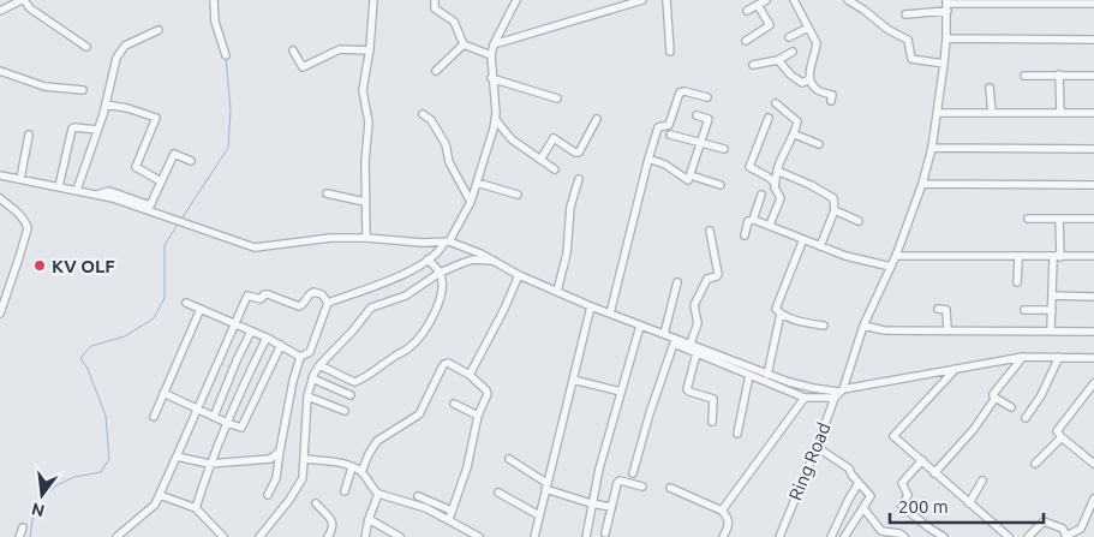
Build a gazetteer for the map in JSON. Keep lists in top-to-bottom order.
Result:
{
  "streets": {
    "street": ["Ring Road"]
  },
  "places": ["KV OLF"],
  "scale_bar": "200 m",
  "north": "bottom"
}
